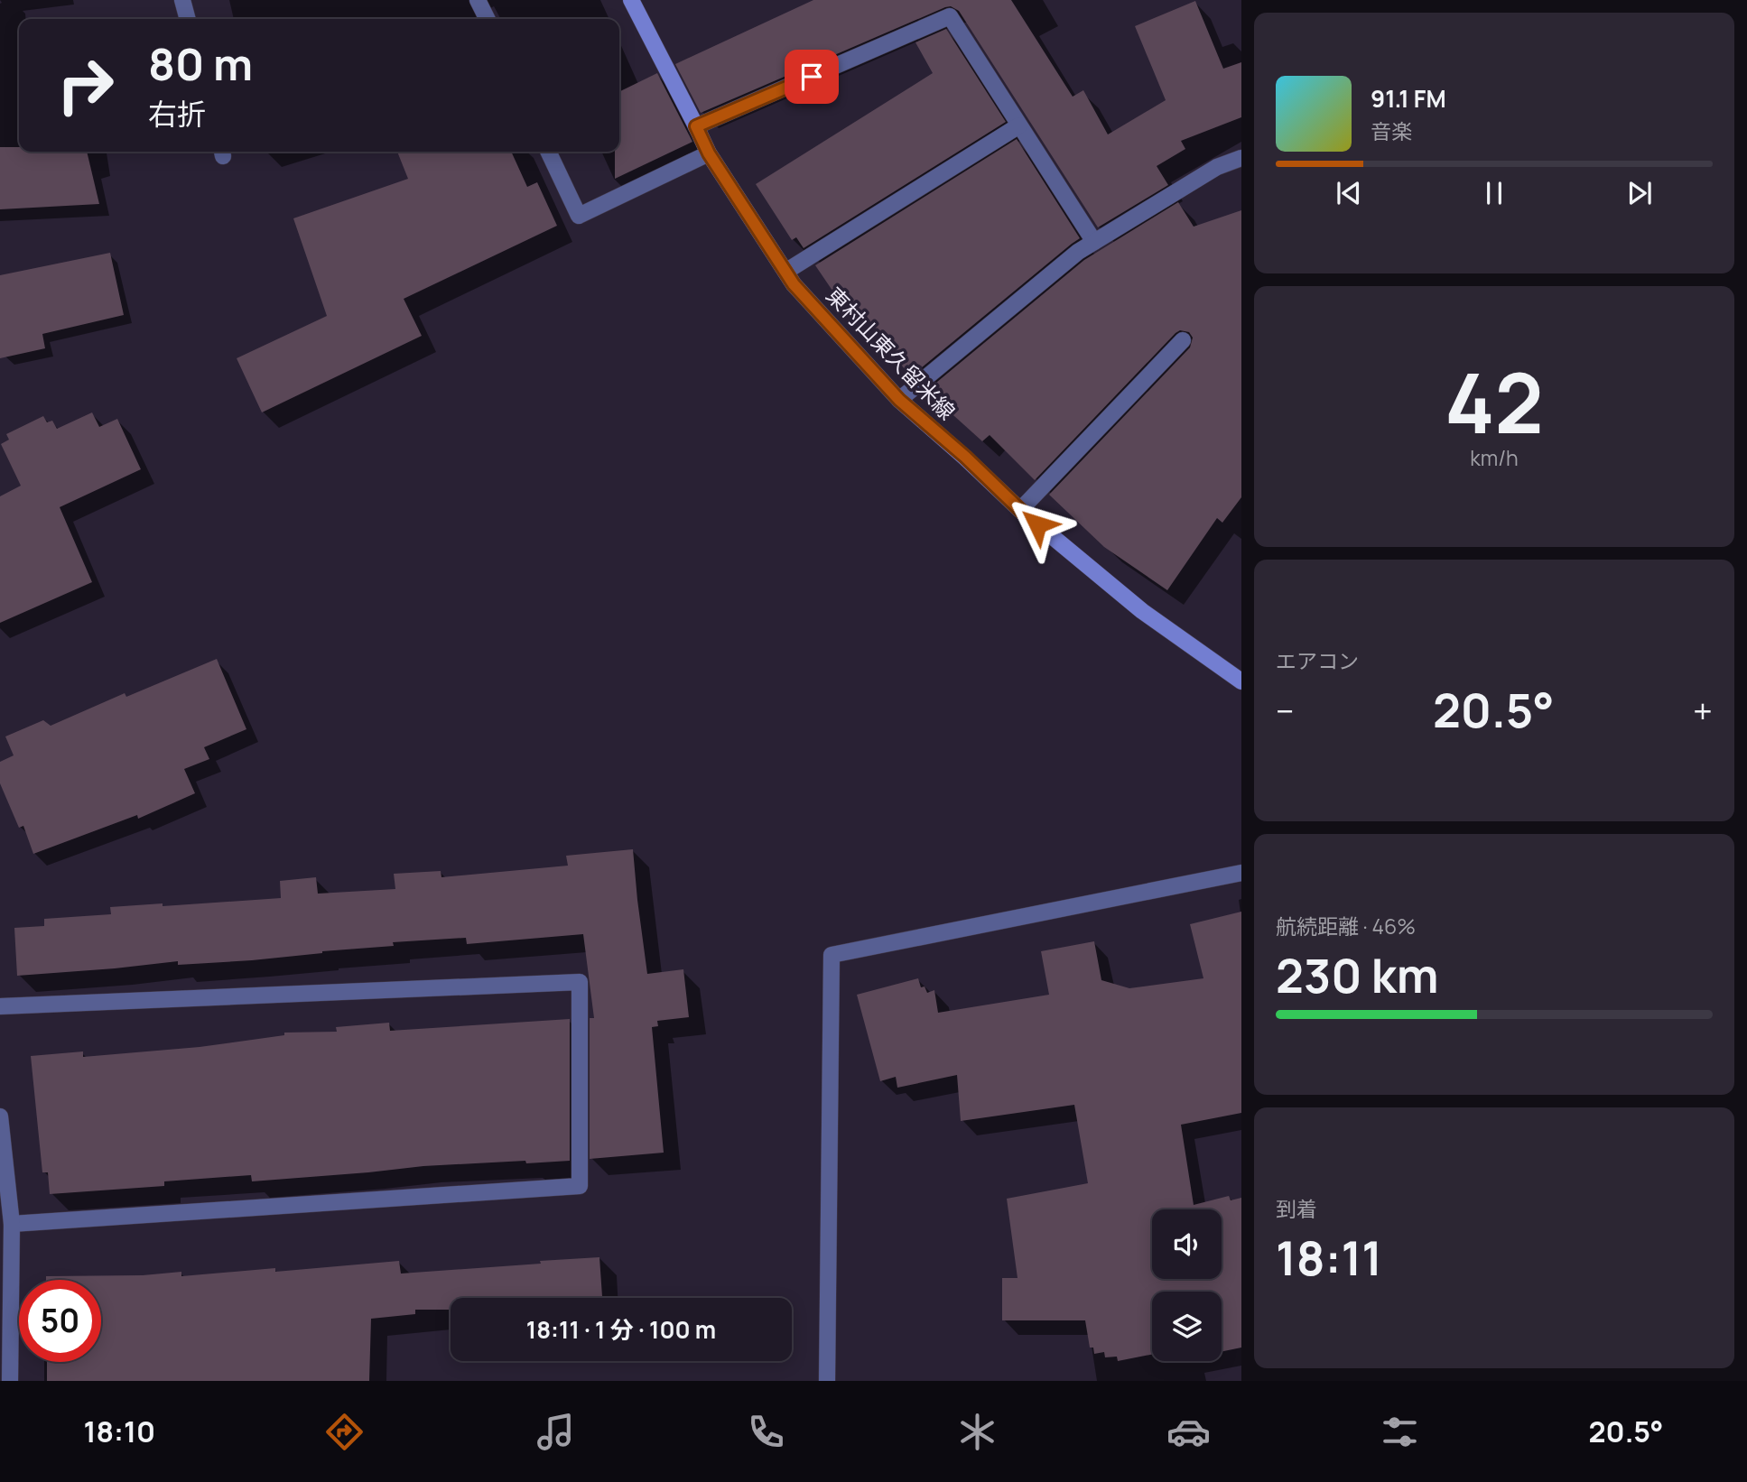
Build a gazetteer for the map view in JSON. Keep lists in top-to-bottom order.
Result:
{
  "streets": {
    "main road": ["東村山東久留米線"]
  },
  "page": {
    "turn": ["80 m", "右折"],
    "song": ["91.1 FM", "音楽"],
    "tile": [
      ["42", "km/h"],
      "エアコン",
      ["航続距離 · 46%", "230 km"],
      ["到着", "18:11"]
    ],
    "heat": ["−", "20.5°", "+"],
    "limit": "50",
    "trip": "18:11 · 1 分 · 100 m",
    "tabs": ["18:10", "20.5°"]
  }
}
